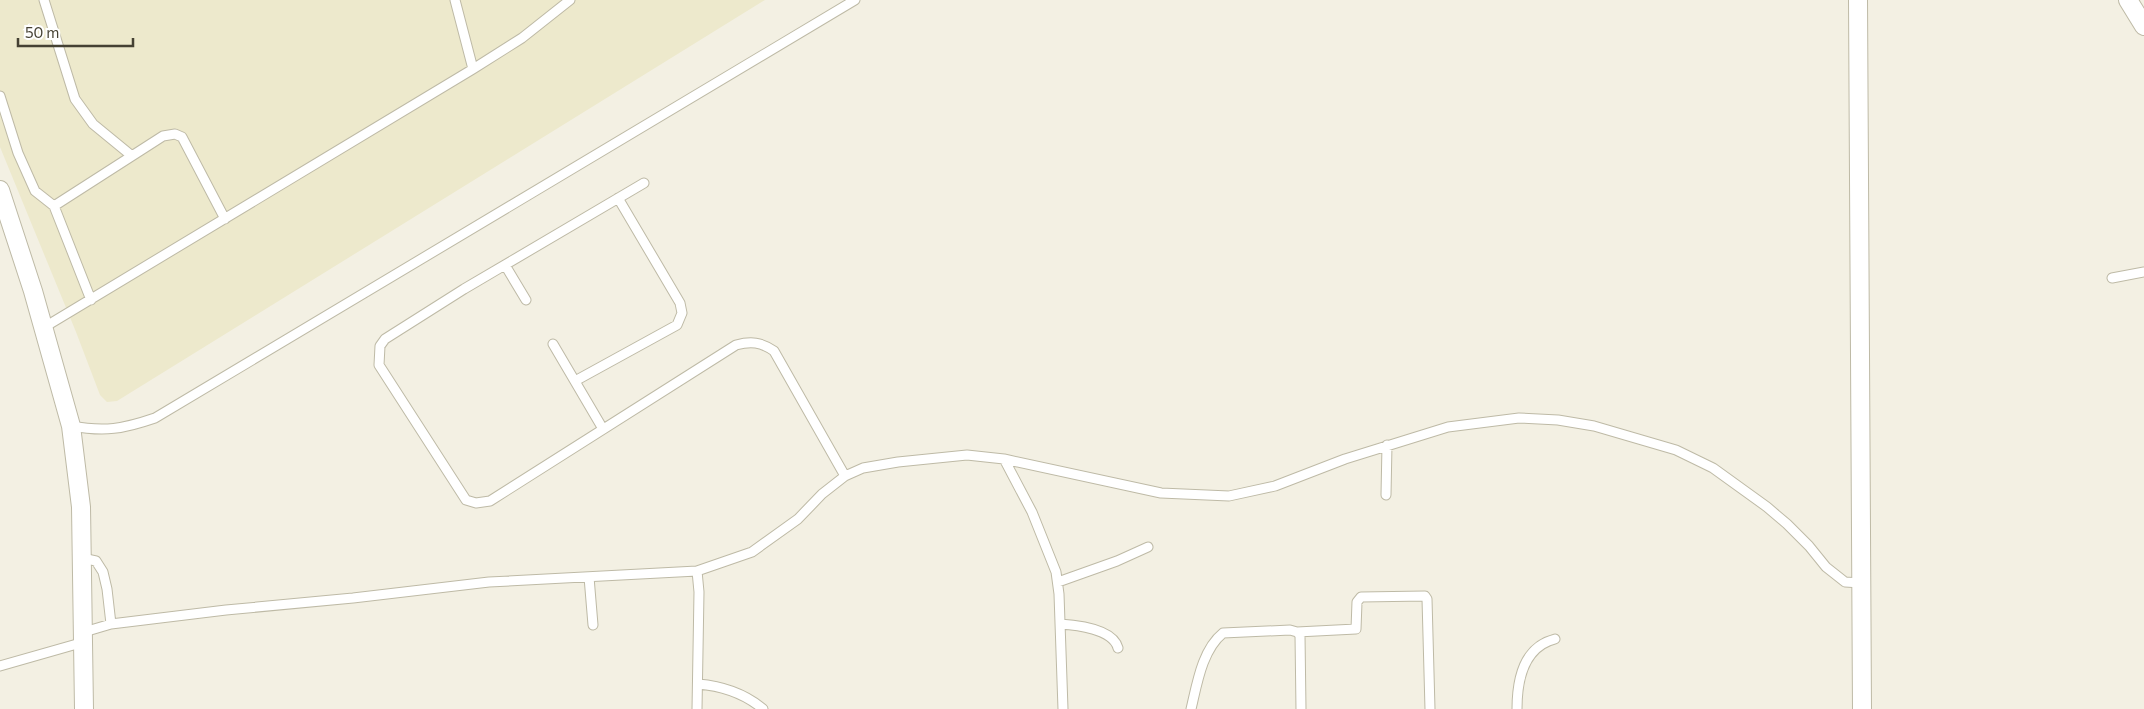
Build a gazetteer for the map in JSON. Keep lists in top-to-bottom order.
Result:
{
  "scale_bar": "50 m"
}
